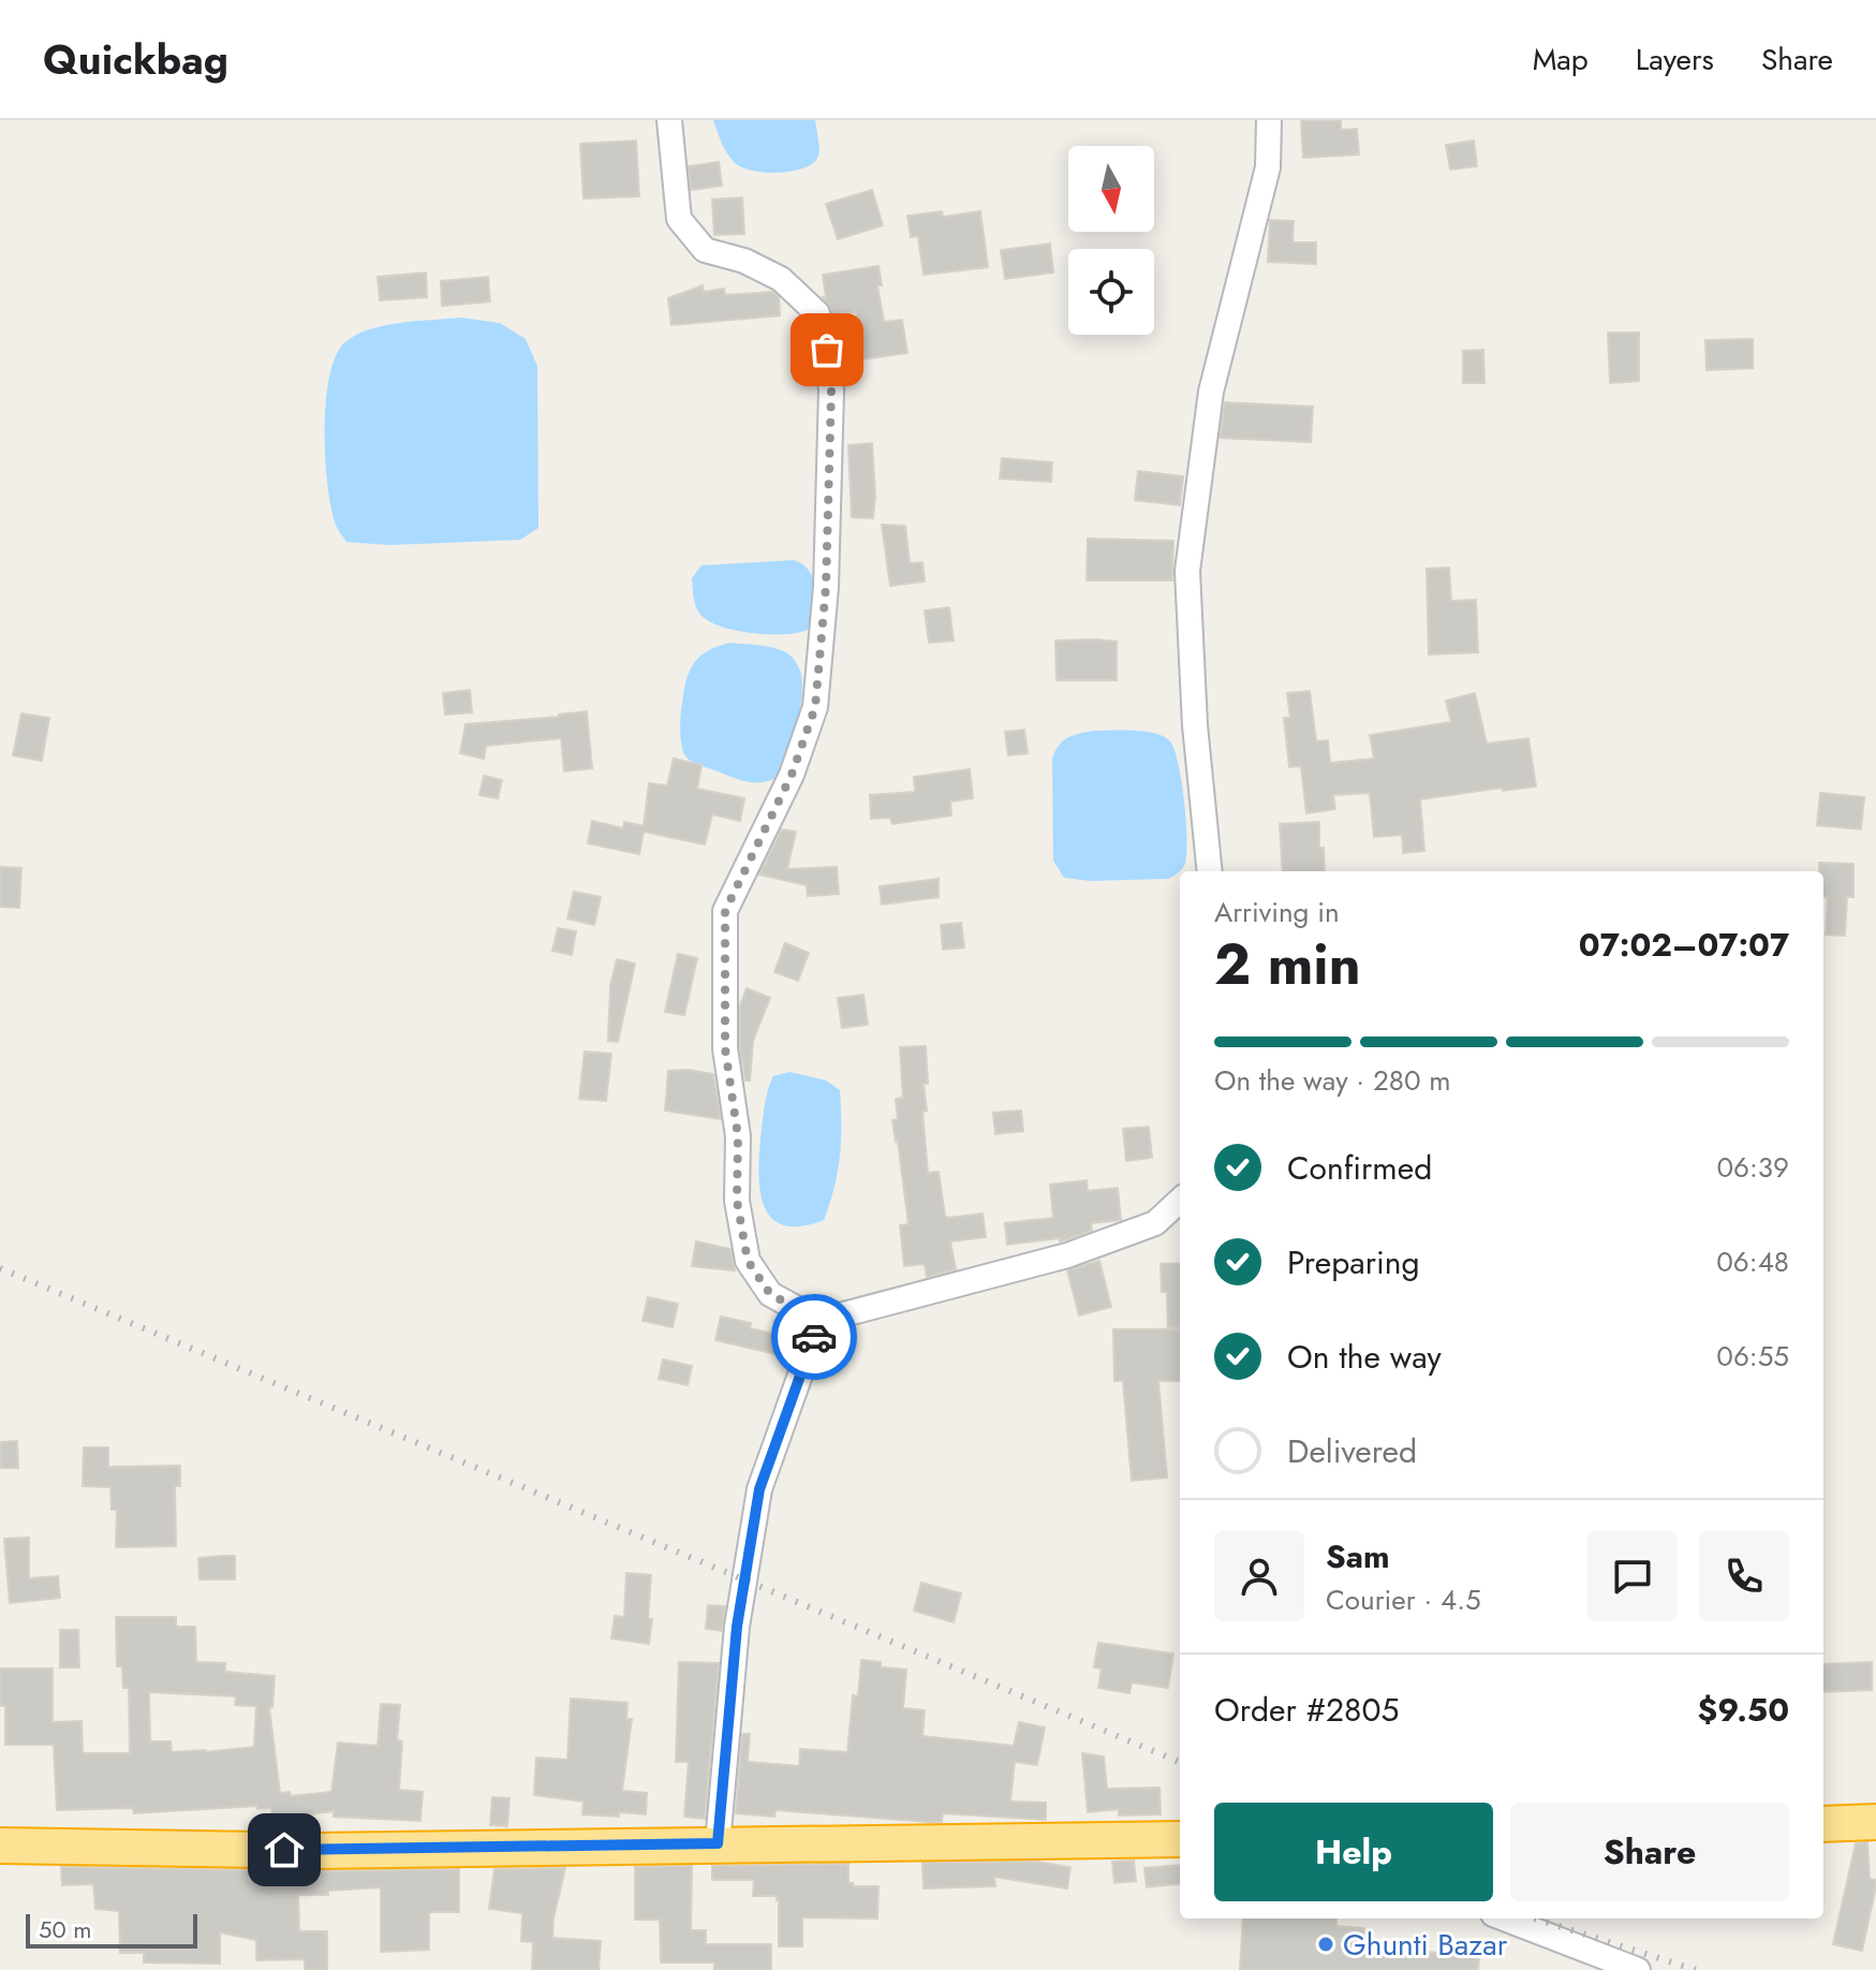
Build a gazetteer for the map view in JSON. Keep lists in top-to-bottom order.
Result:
{
  "places": ["Ghunti Bazar"],
  "scale_bar": "50 m",
  "north": "bottom",
  "page": {
    "header": "Quickbag",
    "nav": ["Map", "Layers", "Share"],
    "heading": ["2 min", "Arriving in", "07:02–07:07"],
    "panel": [
      "Sam",
      "Courier · 4.5",
      "Order #2805",
      "$9.50"
    ],
    "bar": "On the way · 280 m",
    "list": [
      ["Confirmed", "06:39"],
      ["Preparing", "06:48"],
      ["On the way", "06:55"],
      "Delivered"
    ],
    "buttons": ["Help", "Share"],
    "scale": "50 m"
  }
}
